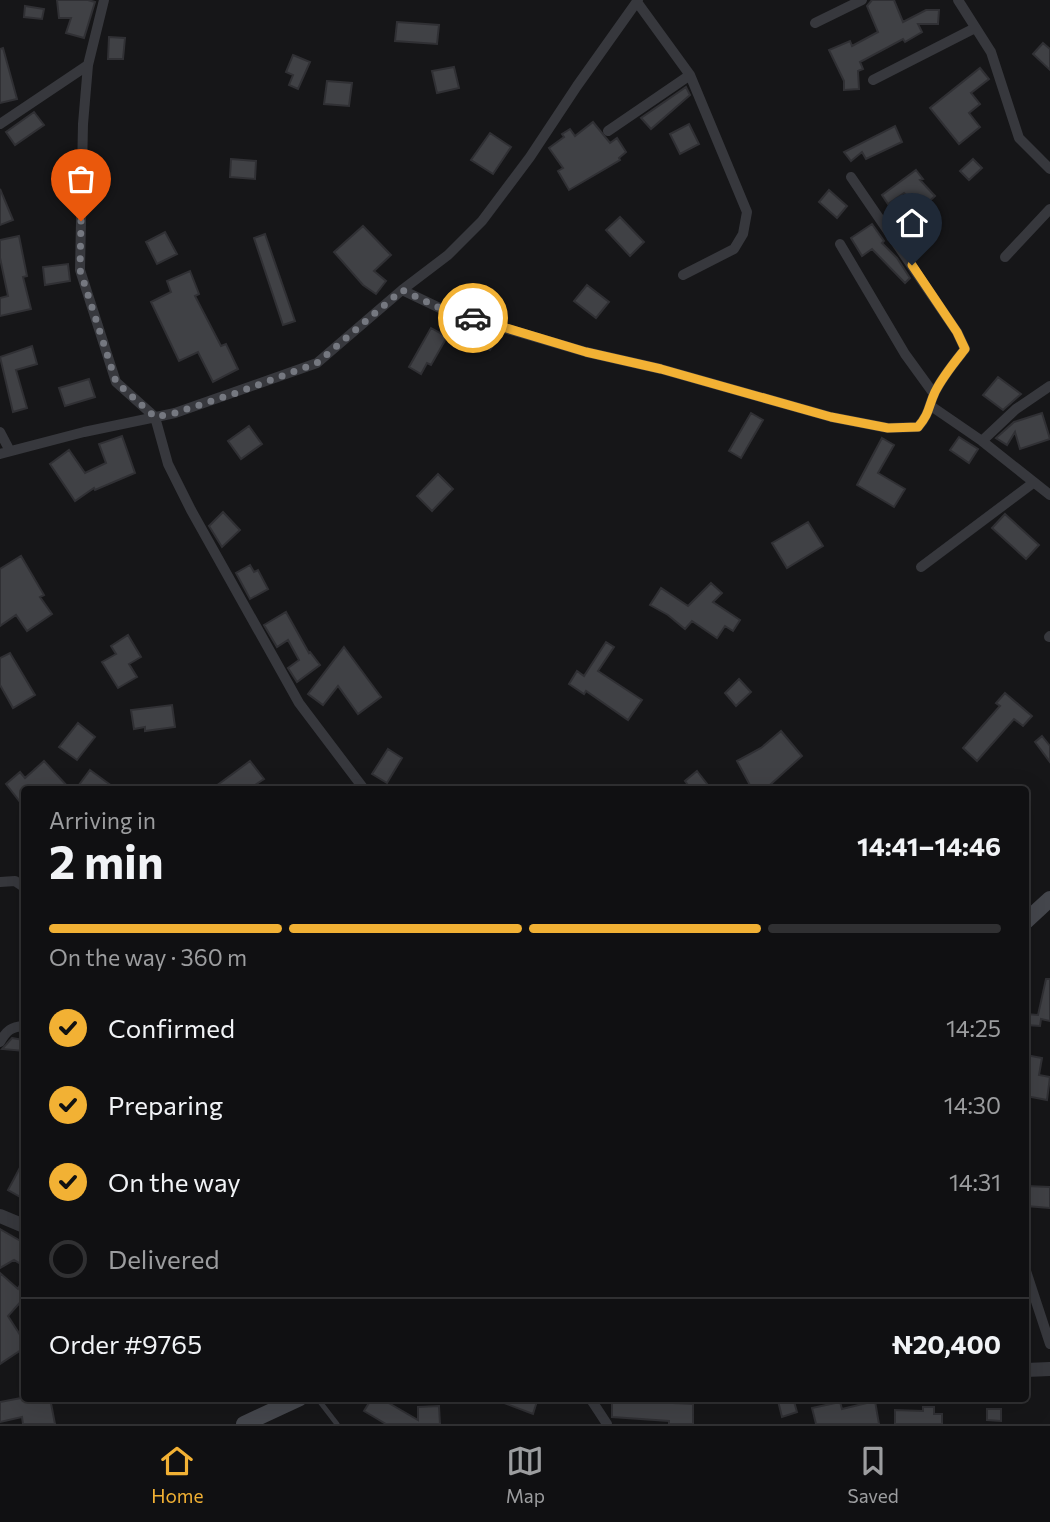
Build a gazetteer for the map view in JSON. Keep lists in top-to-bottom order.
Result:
{
  "page": {
    "heading": ["2 min", "Arriving in", "14:41–14:46"],
    "panel": ["Order #9765", "₦20,400"],
    "bar": "On the way · 360 m",
    "list": [
      ["Confirmed", "14:25"],
      ["Preparing", "14:30"],
      ["On the way", "14:31"],
      "Delivered"
    ],
    "tabs": ["Home", "Map", "Saved"]
  }
}
